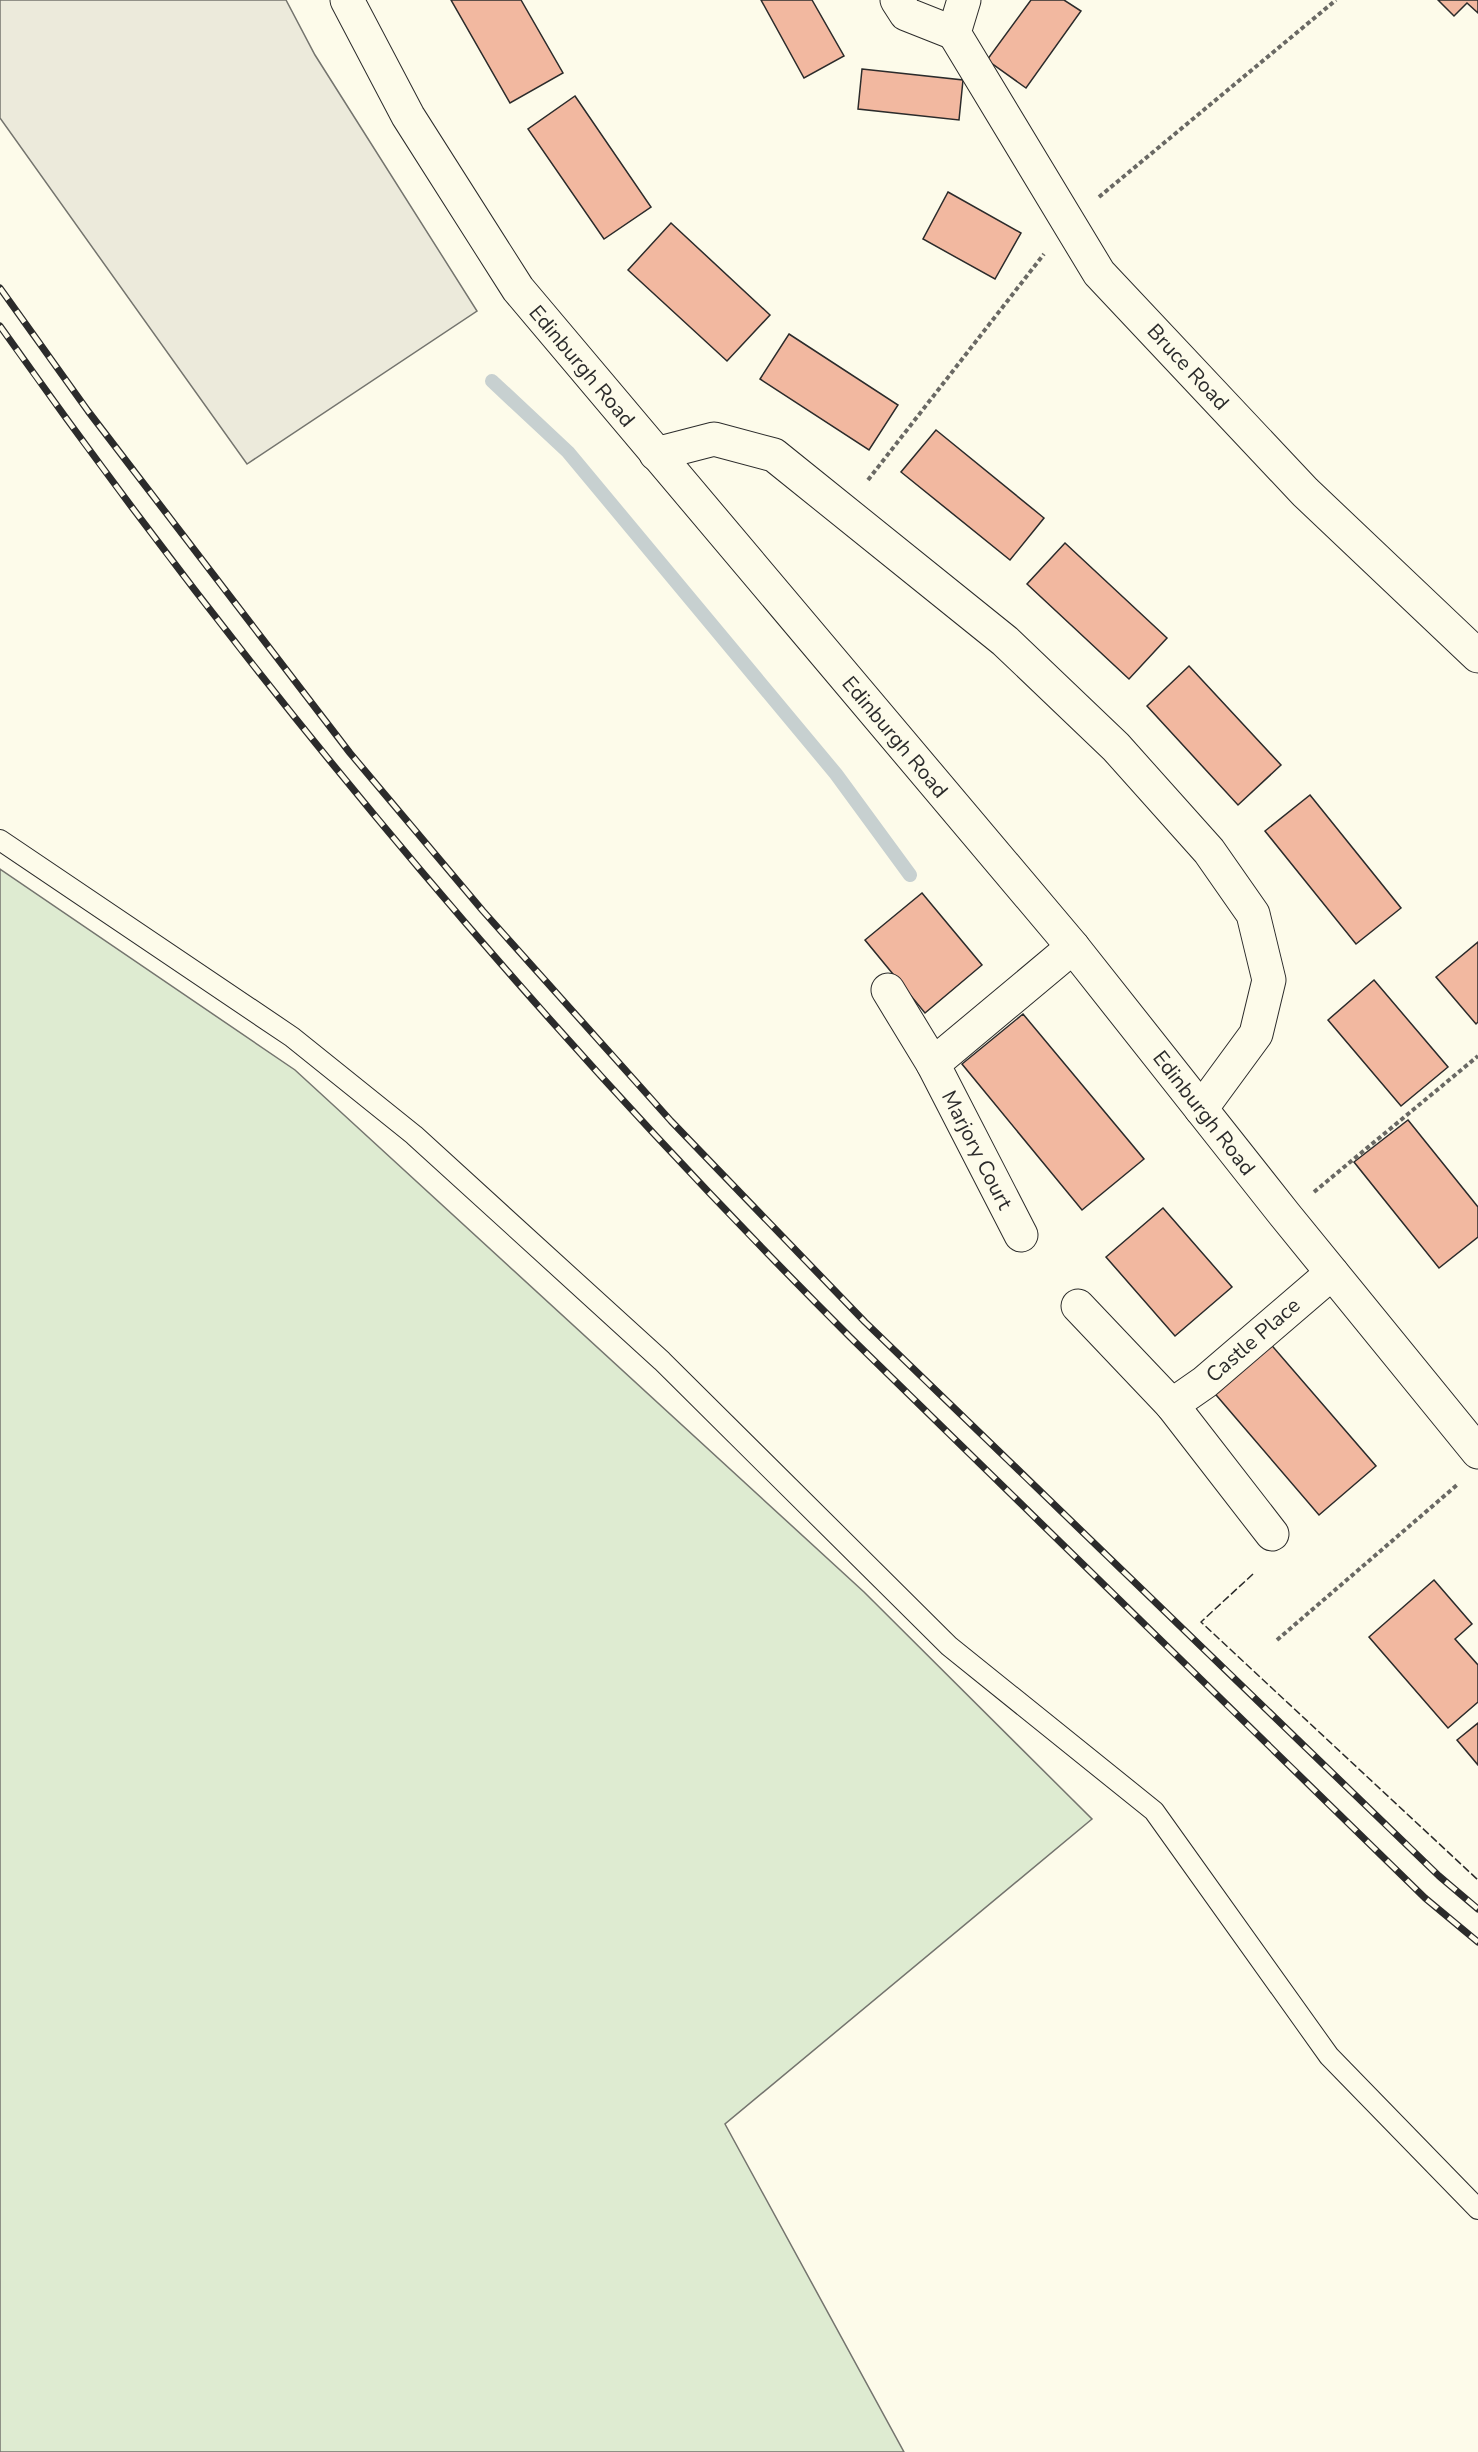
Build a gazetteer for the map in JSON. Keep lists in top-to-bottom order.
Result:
{
  "streets": {
    "street": [
      "Edinburgh Road",
      "Bruce Road",
      "Marjory Court",
      "Castle Place"
    ]
  },
  "crossings": [
    ["Edinburgh Road", "Castle Place"]
  ]
}
